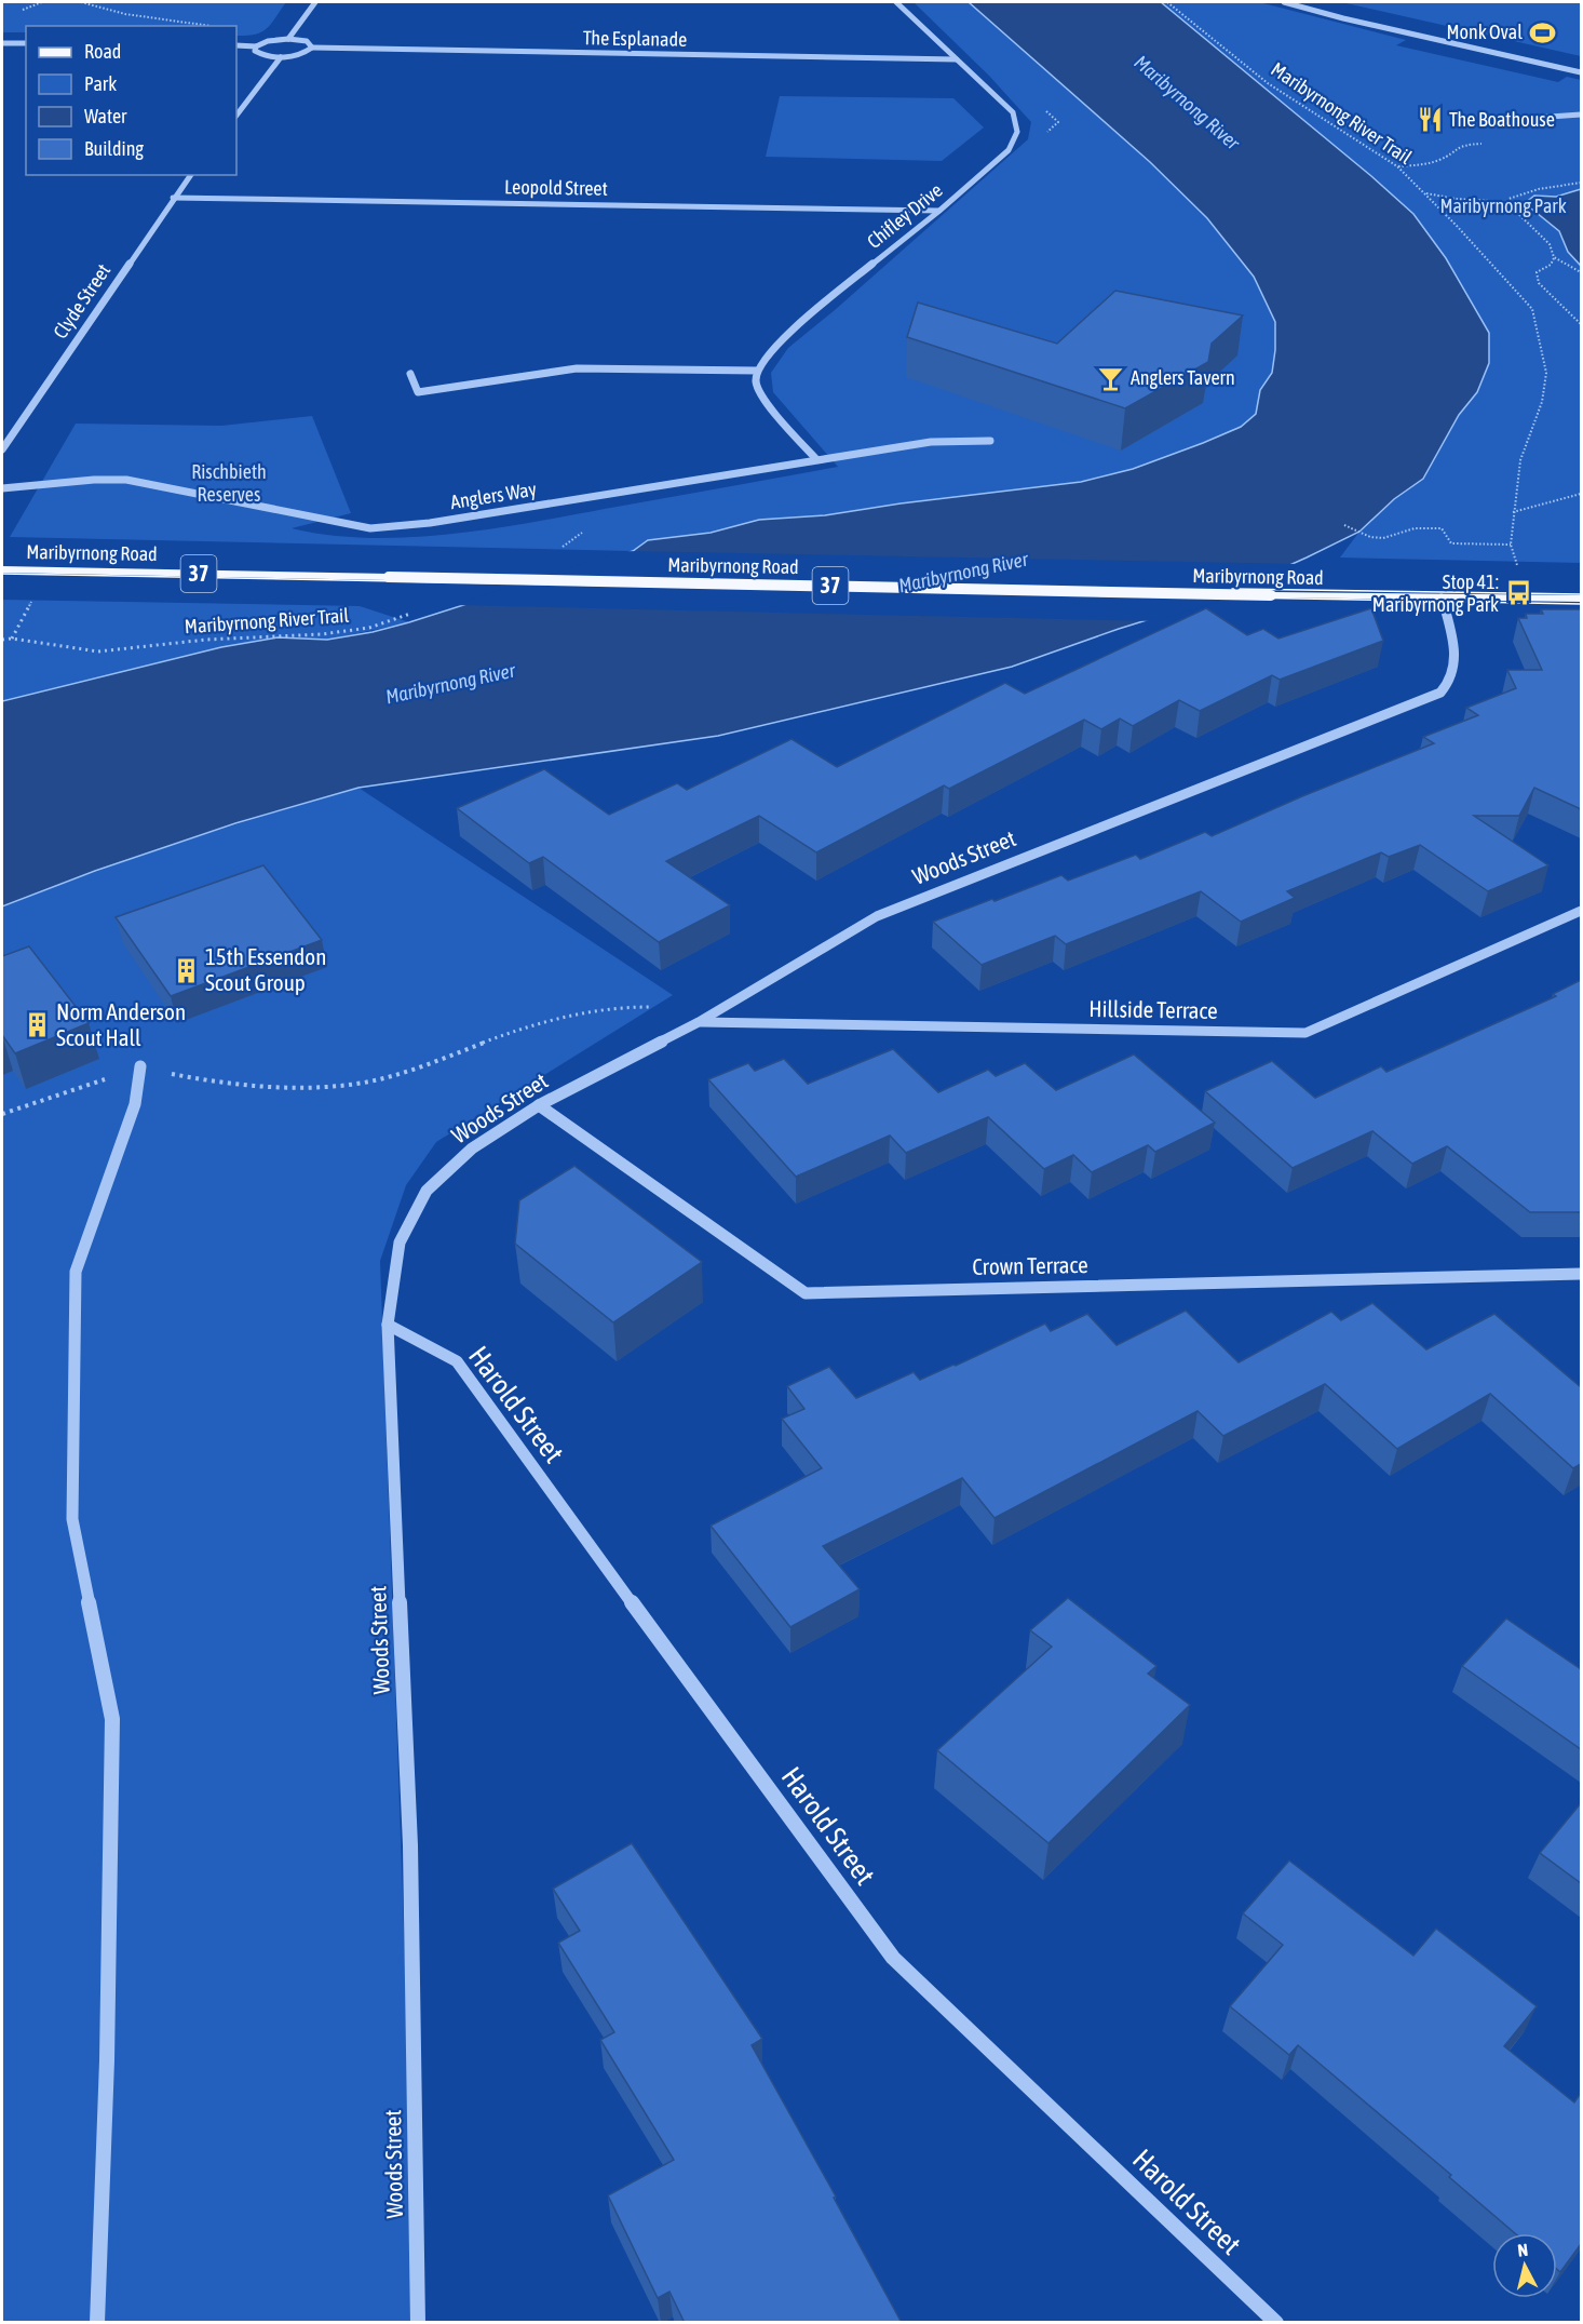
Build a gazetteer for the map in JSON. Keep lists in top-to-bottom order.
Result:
{
  "streets": {
    "main road": ["Maribyrnong Road", "37"],
    "street": [
      "The Esplanade",
      "Leopold Street",
      "Chifley Drive",
      "Clyde Street",
      "Anglers Way",
      "Woods Street",
      "Hillside Terrace",
      "Crown Terrace",
      "Harold Street"
    ],
    "path": ["Maribyrnong River Trail"]
  },
  "crossings": [
    ["The Esplanade", "Chifley Drive"],
    ["Leopold Street", "Chifley Drive"],
    ["Leopold Street", "Clyde Street"],
    ["Maribyrnong Road", "Woods Street"],
    ["Woods Street", "Hillside Terrace"],
    ["Woods Street", "Crown Terrace"],
    ["Woods Street", "Harold Street"]
  ],
  "water": ["Maribyrnong River"],
  "parks": ["Maribyrnong Park", "Rischbieth Reserves"],
  "places": {
    "sports": ["Monk Oval"],
    "restaurant": ["The Boathouse"],
    "bar": ["Anglers Tavern"],
    "bus stop": ["Stop 41: Maribyrnong Park"],
    "building": ["15th Essendon Scout Group", "Norm Anderson Scout Hall"]
  },
  "legend": [
    "Road",
    "Park",
    "Water",
    "Building"
  ],
  "north": "top"
}
